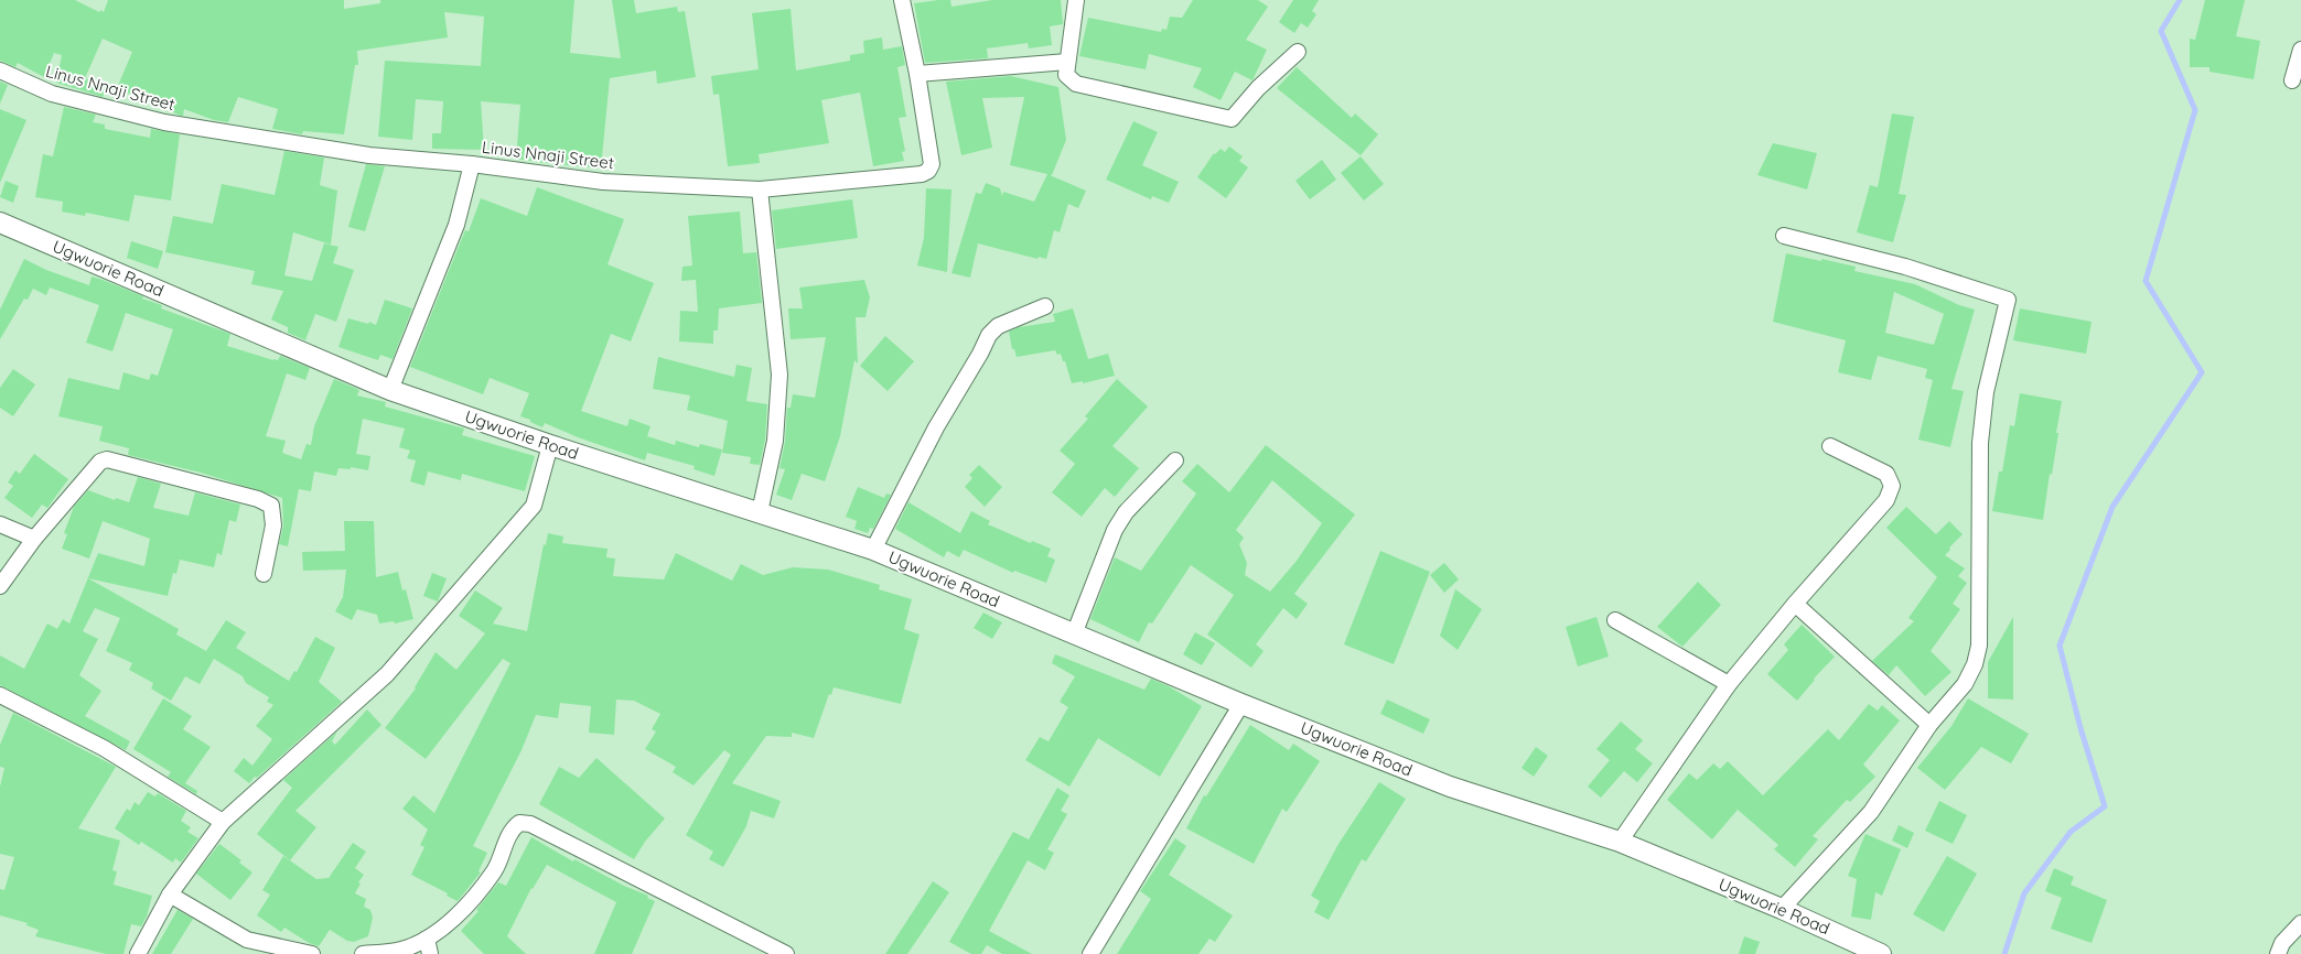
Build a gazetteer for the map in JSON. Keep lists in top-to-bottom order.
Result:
{
  "streets": {
    "street": ["Linus Nnaji Street", "Ugwuorie Road"]
  }
}
